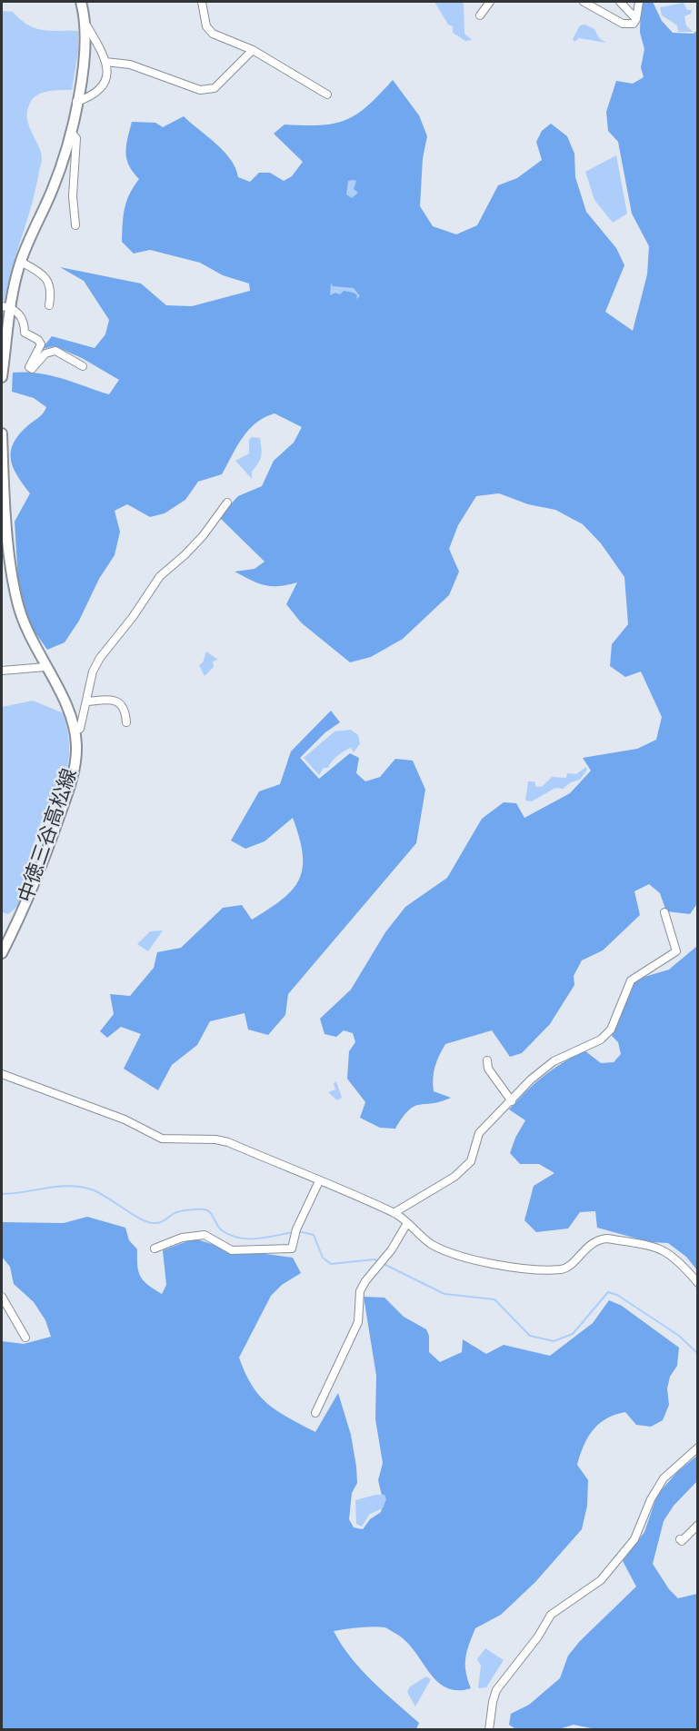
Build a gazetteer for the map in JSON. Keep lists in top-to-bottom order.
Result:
{
  "streets": {
    "main road": ["中徳三谷高松線"]
  }
}
